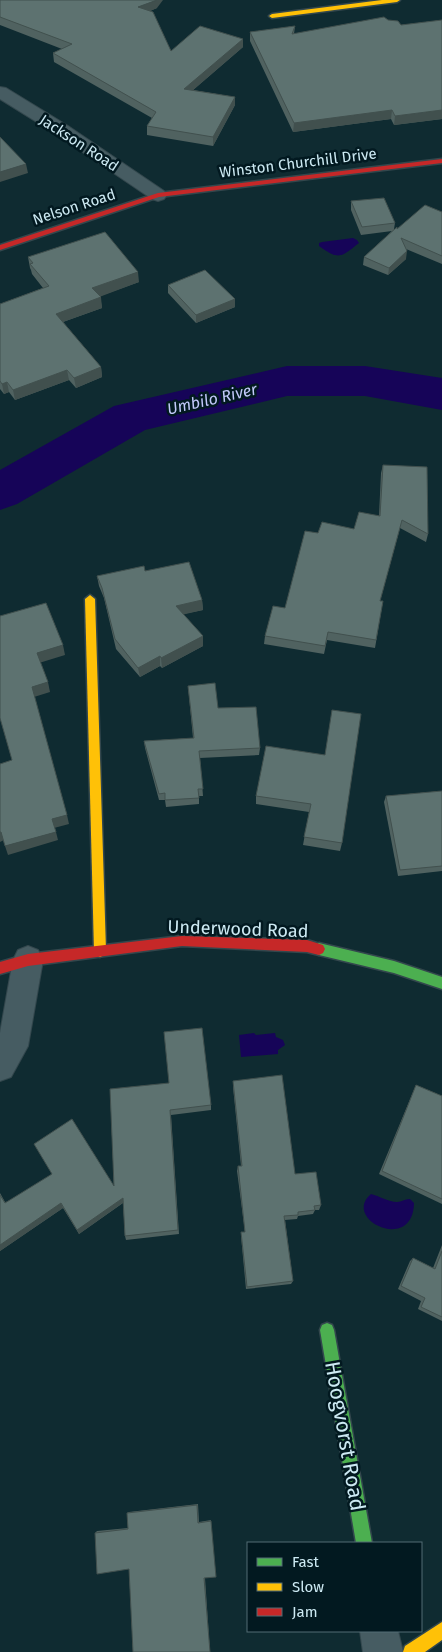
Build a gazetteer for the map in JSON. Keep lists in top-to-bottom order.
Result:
{
  "streets": {
    "street": [
      "Jackson Road",
      "Winston Churchill Drive",
      "Nelson Road",
      "Underwood Road",
      "Hoogvorst Road"
    ]
  },
  "crossings": [
    ["Jackson Road", "Winston Churchill Drive"],
    ["Jackson Road", "Nelson Road"],
    ["Winston Churchill Drive", "Nelson Road"]
  ],
  "water": ["Umbilo River"],
  "legend": ["Fast", "Slow", "Jam"]
}
